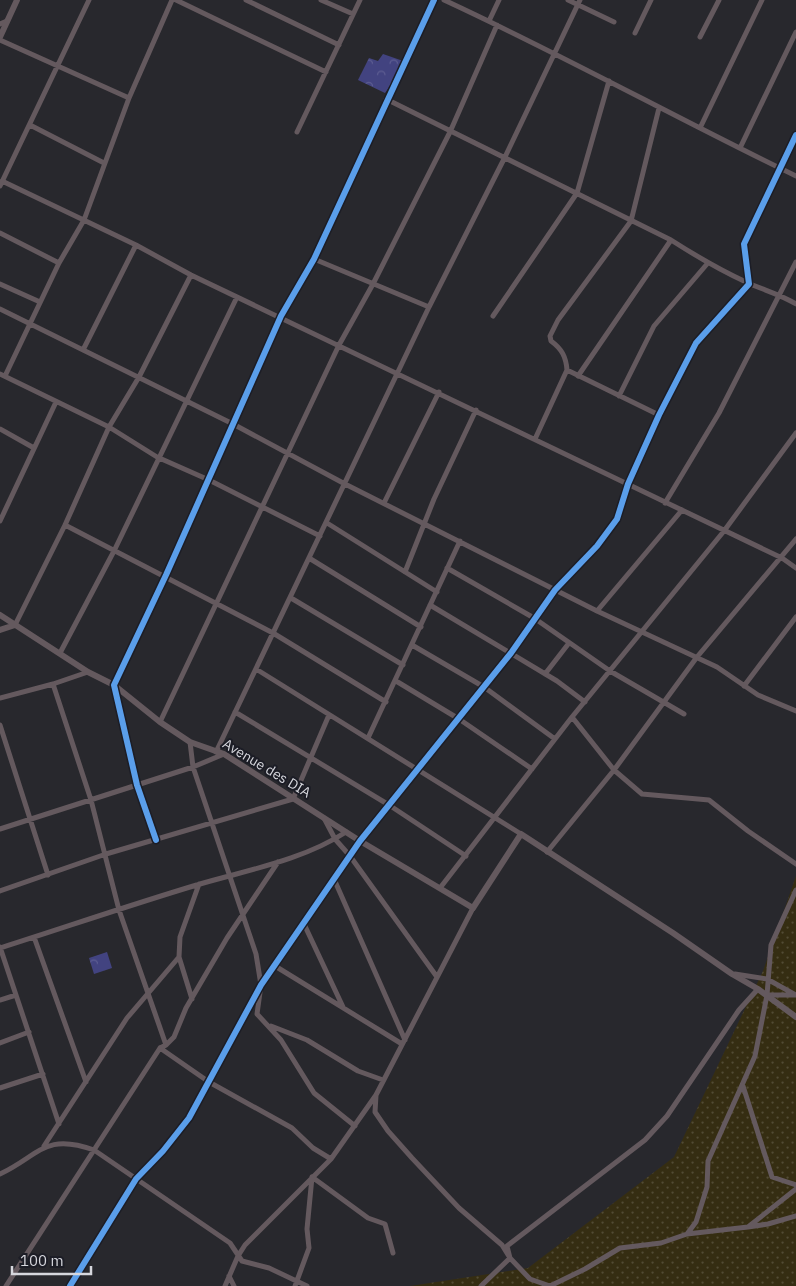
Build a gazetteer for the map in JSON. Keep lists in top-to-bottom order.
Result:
{
  "streets": {
    "street": ["Avenue des DIA"]
  },
  "scale_bar": "100 m"
}
